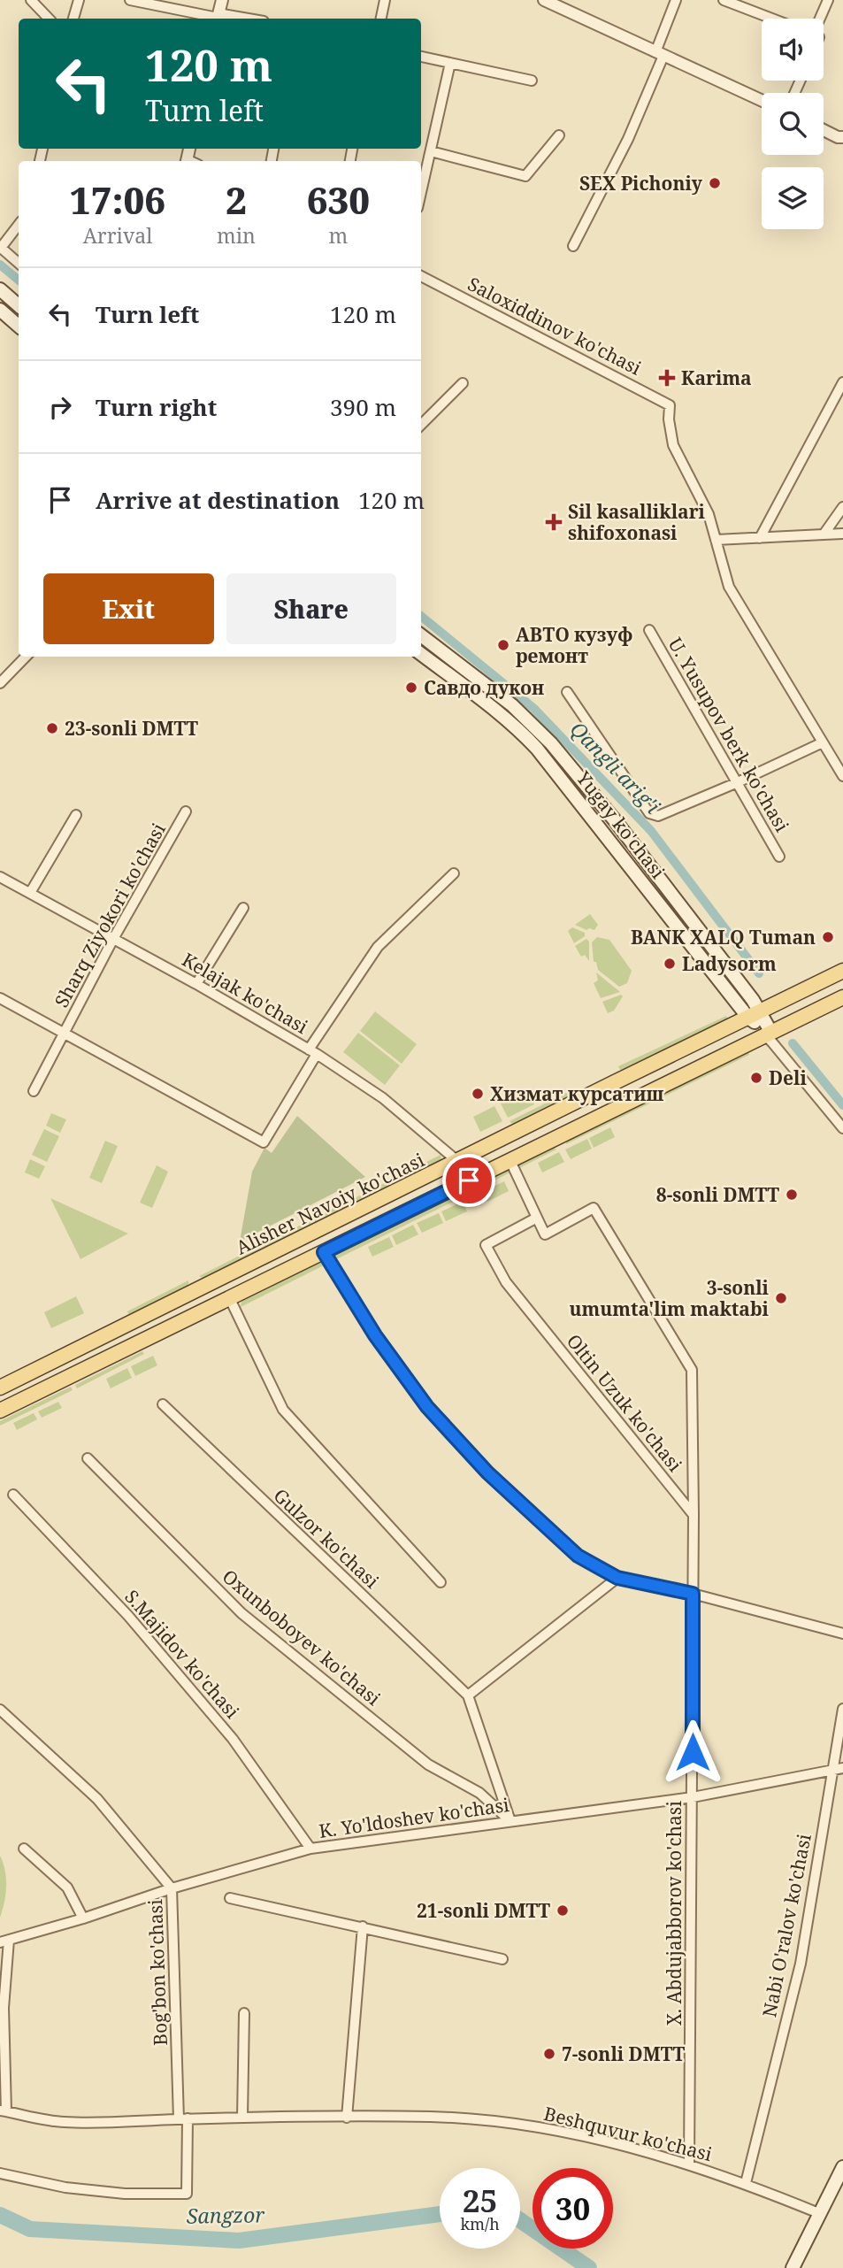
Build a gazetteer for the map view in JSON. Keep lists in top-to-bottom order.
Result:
{
  "streets": {
    "main road": ["Yugay ko'chasi", "Alisher Navoiy ko'chasi"],
    "street": [
      "Saloxiddinov ko'chasi",
      "U. Yusupov berk ko'chasi",
      "Sharq Ziyokori ko'chasi",
      "Kelajak ko'chasi",
      "Oltin Uzuk ko'chasi",
      "Gulzor ko'chasi",
      "Oxunboboyev ko'chasi",
      "S.Majidov ko'chasi",
      "K. Yo'ldoshev ko'chasi",
      "X. Abdujabborov ko'chasi",
      "Nabi O'ralov ko'chasi",
      "Bog'bon ko'chasi",
      "Beshquvur ko'chasi"
    ]
  },
  "crossings": [
    ["Yugay ko'chasi", "Alisher Navoiy ko'chasi"],
    ["Sharq Ziyokori ko'chasi", "Kelajak ko'chasi"],
    ["Kelajak ko'chasi", "Alisher Navoiy ko'chasi"],
    ["Oltin Uzuk ko'chasi", "X. Abdujabborov ko'chasi"],
    ["Gulzor ko'chasi", "Oxunboboyev ko'chasi"],
    ["Gulzor ko'chasi", "K. Yo'ldoshev ko'chasi"],
    ["Oxunboboyev ko'chasi", "K. Yo'ldoshev ko'chasi"],
    ["S.Majidov ko'chasi", "K. Yo'ldoshev ko'chasi"],
    ["K. Yo'ldoshev ko'chasi", "X. Abdujabborov ko'chasi"],
    ["K. Yo'ldoshev ko'chasi", "Nabi O'ralov ko'chasi"],
    ["K. Yo'ldoshev ko'chasi", "Bog'bon ko'chasi"],
    ["X. Abdujabborov ko'chasi", "Beshquvur ko'chasi"],
    ["Nabi O'ralov ko'chasi", "Beshquvur ko'chasi"],
    ["Bog'bon ko'chasi", "Beshquvur ko'chasi"]
  ],
  "water": ["Qangli arig'i", "Sangzor"],
  "places": {
    "other": [
      "SEX Pichoniy",
      "АВТО кузуф ремонт",
      "Cавдо дукон",
      "23-sonli DMTT",
      "BANK XALQ Tuman",
      "Ladysorm",
      "Deli",
      "Хизмат курсатиш",
      "8-sonli DMTT",
      "3-sonli umumta'lim maktabi",
      "21-sonli DMTT",
      "7-sonli DMTT"
    ],
    "health": ["Karima", "Sil kasalliklari shifoxonasi"]
  },
  "page": {
    "turn": ["120 m", "Turn left"],
    "eta": [
      "17:06",
      "Arrival",
      "2",
      "min",
      "630",
      "m"
    ],
    "list": [
      {
        "name": "Turn left",
        "value": "120 m"
      },
      {
        "name": "Turn right",
        "value": "390 m"
      },
      {
        "name": "Arrive at destination",
        "value": "120 m"
      }
    ],
    "buttons": ["Exit", "Share"],
    "speed": "25 km/h",
    "limit": "30"
  }
}
